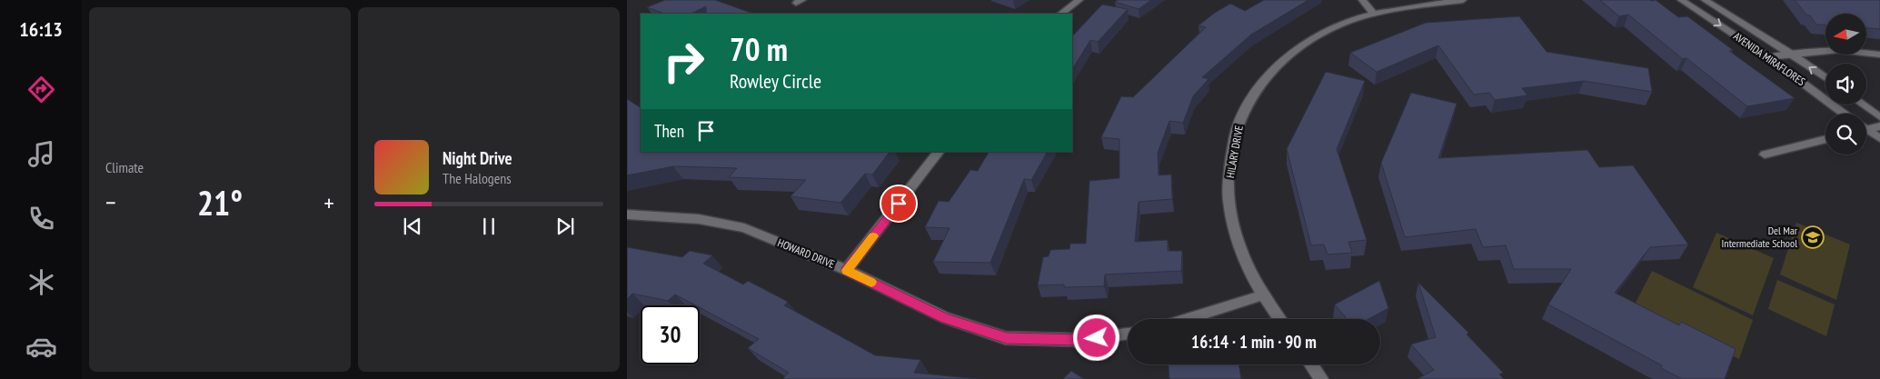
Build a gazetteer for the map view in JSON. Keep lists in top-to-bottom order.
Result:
{
  "streets": {
    "street": ["AVENIDA MIRAFLORES", "HILARY DRIVE", "HOWARD DRIVE"]
  },
  "places": {
    "school or university": ["Del Mar Intermediate School"]
  },
  "north": "left",
  "page": {
    "tabs": "16:13",
    "tile": "Climate",
    "turn": ["70 m", "Rowley Circle"],
    "then": "Then",
    "song": ["Night Drive", "The Halogens"],
    "heat": ["−", "21°", "+"],
    "limit": "30",
    "trip": "16:14 · 1 min · 90 m"
  }
}
